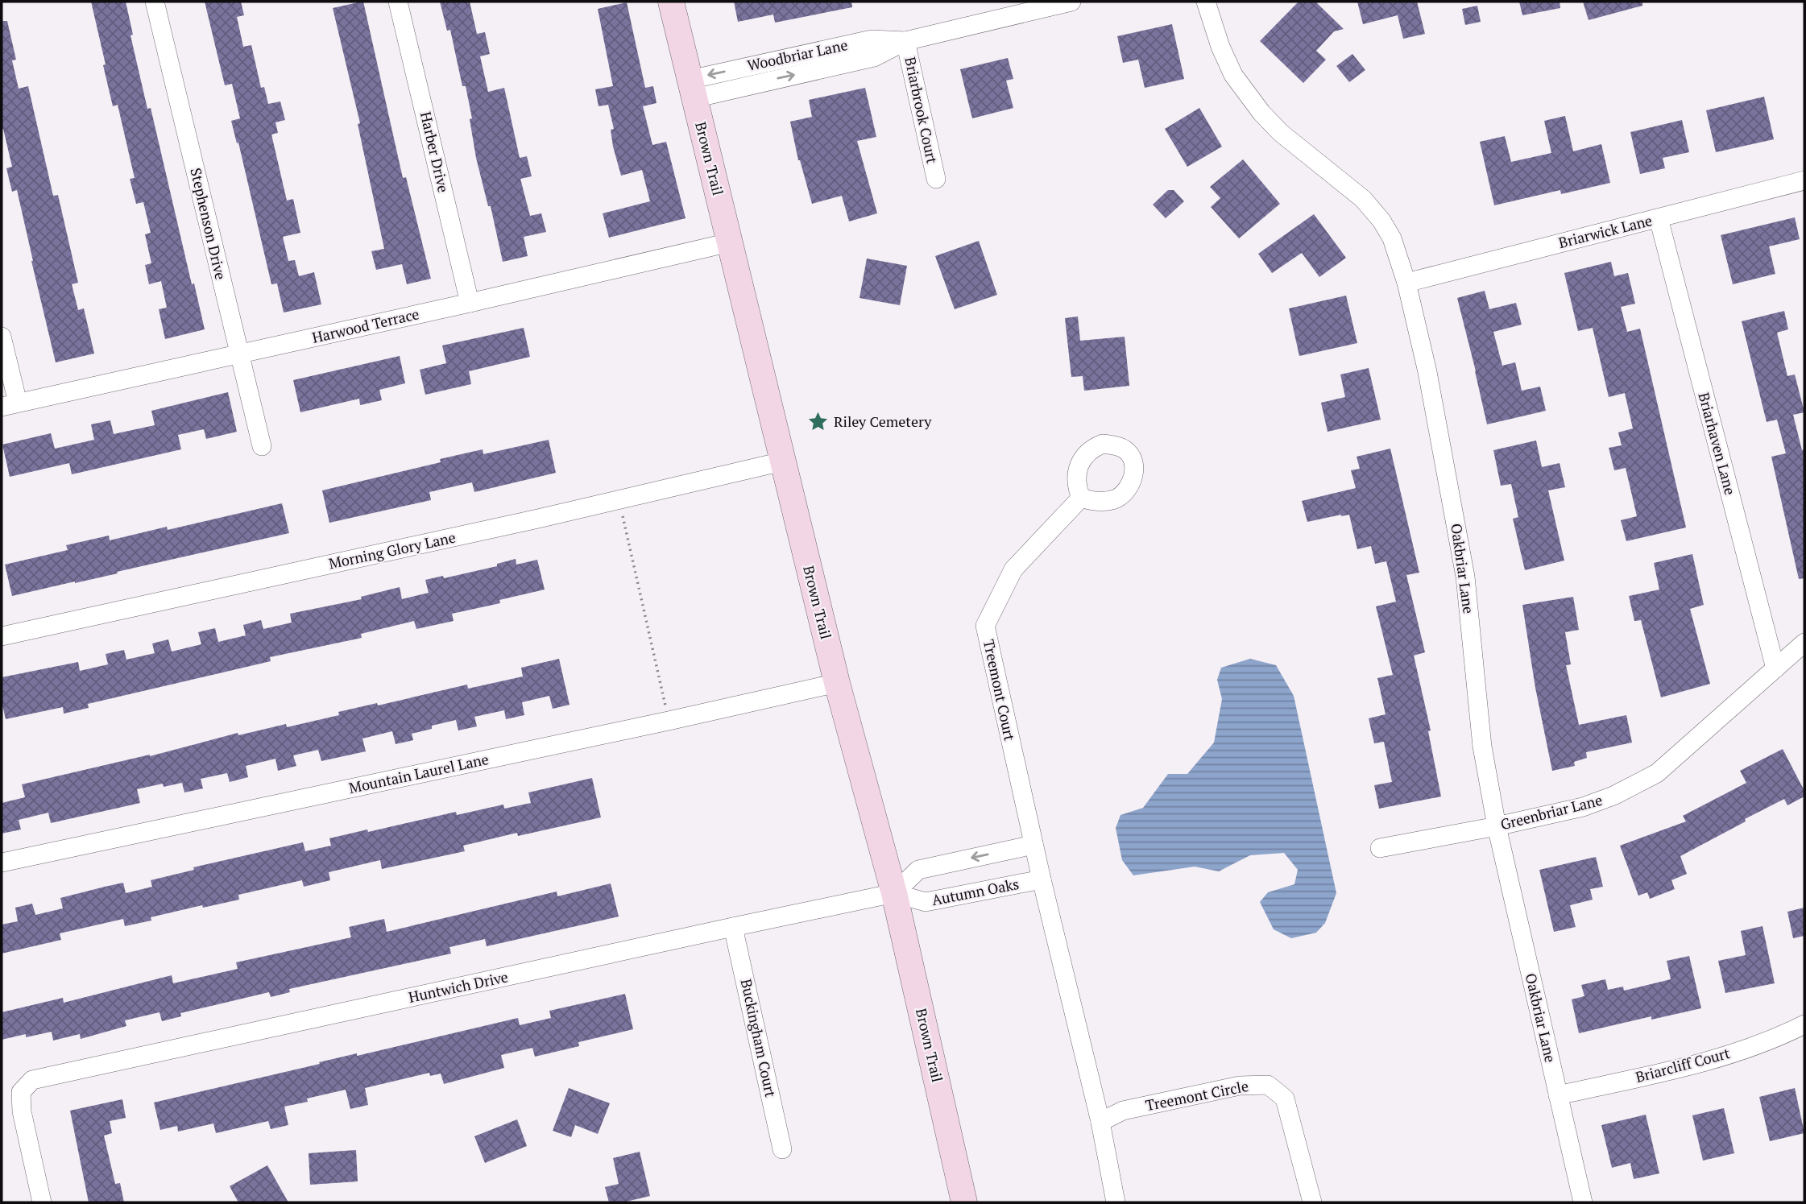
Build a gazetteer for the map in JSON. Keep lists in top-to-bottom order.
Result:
{
  "streets": {
    "street": [
      "Woodbriar Lane",
      "Briarbrook Court",
      "Harber Drive",
      "Brown Trail",
      "Stephenson Drive",
      "Briarwick Lane",
      "Harwood Terrace",
      "Briarhaven Lane",
      "Morning Glory Lane",
      "Oakbriar Lane",
      "Treemont Court",
      "Mountain Laurel Lane",
      "Greenbriar Lane",
      "Autumn Oaks",
      "Huntwich Drive",
      "Buckingham Court",
      "Briarcliff Court",
      "Treemont Circle"
    ]
  },
  "crossings": [
    ["Woodbriar Lane", "Briarbrook Court"],
    ["Woodbriar Lane", "Brown Trail"],
    ["Harber Drive", "Harwood Terrace"],
    ["Brown Trail", "Harwood Terrace"],
    ["Brown Trail", "Morning Glory Lane"],
    ["Brown Trail", "Mountain Laurel Lane"],
    ["Brown Trail", "Autumn Oaks"],
    ["Brown Trail", "Huntwich Drive"],
    ["Stephenson Drive", "Harwood Terrace"],
    ["Briarwick Lane", "Briarhaven Lane"],
    ["Briarwick Lane", "Oakbriar Lane"],
    ["Briarhaven Lane", "Greenbriar Lane"],
    ["Oakbriar Lane", "Greenbriar Lane"],
    ["Oakbriar Lane", "Briarcliff Court"],
    ["Treemont Court", "Autumn Oaks"],
    ["Autumn Oaks", "Huntwich Drive"],
    ["Huntwich Drive", "Buckingham Court"]
  ],
  "places": {
    "place": ["Riley Cemetery"]
  }
}
